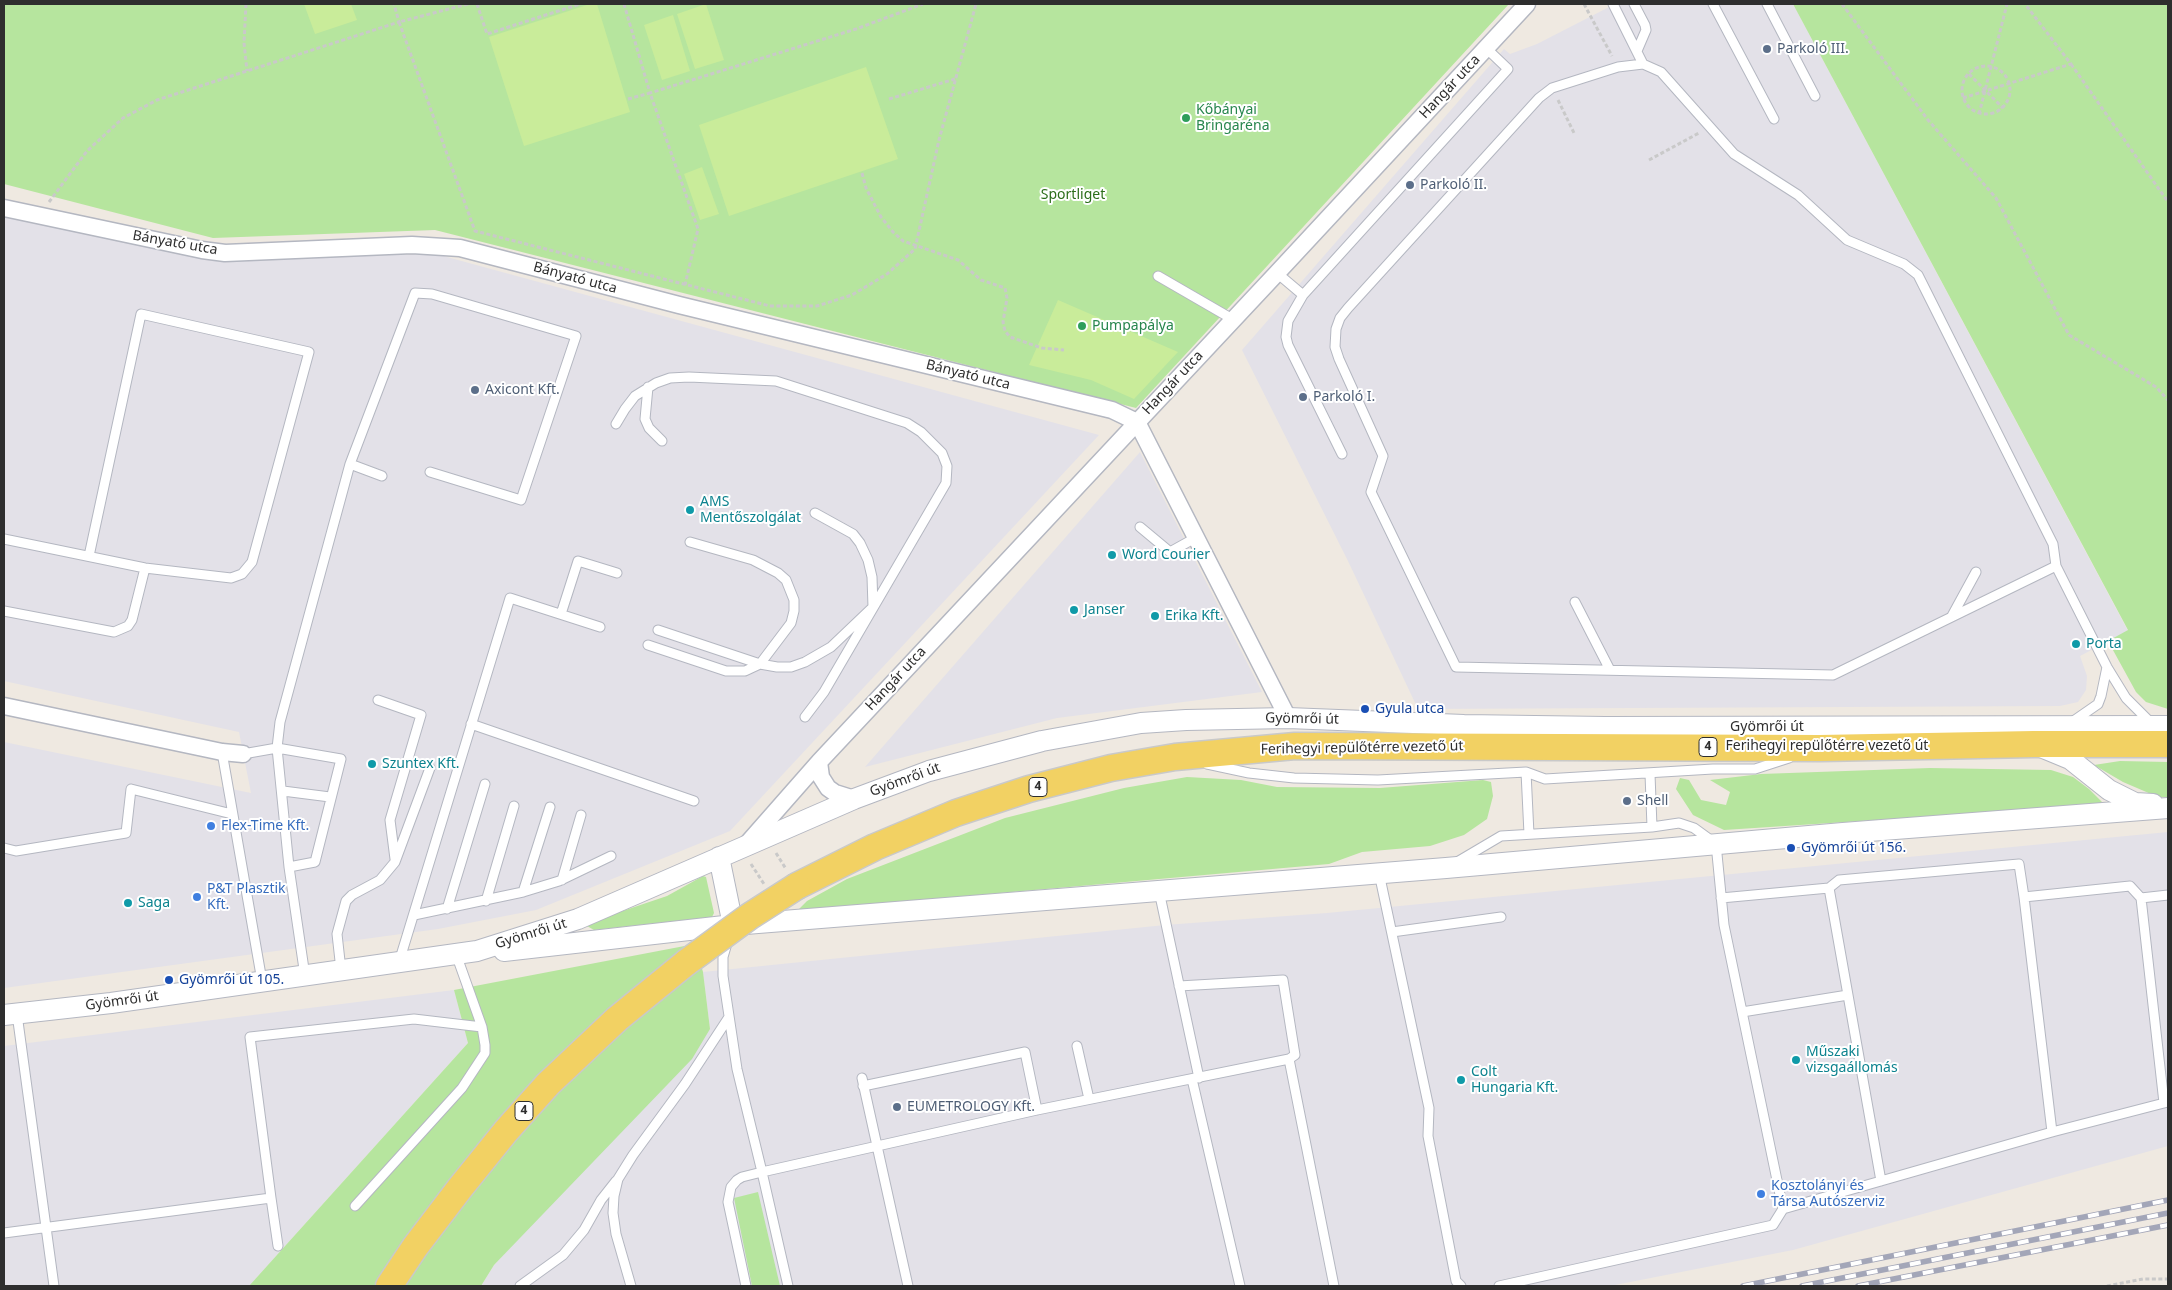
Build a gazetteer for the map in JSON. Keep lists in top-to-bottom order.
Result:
{
  "streets": {
    "main road": ["Ferihegyi repülőtérre vezető út", "4"],
    "street": ["Hangár utca", "Bányató utca", "Gyömrői út"]
  },
  "crossings": [
    ["Hangár utca", "Bányató utca"],
    ["Hangár utca", "Gyömrői út"],
    ["Gyömrői út", "Ferihegyi repülőtérre vezető út"]
  ],
  "parks": ["Sportliget"],
  "places": [
    "Parkoló III.",
    "Kőbányai Bringaréna",
    "Parkoló II.",
    "Pumpapálya",
    "Axicont Kft.",
    "Parkoló I.",
    "AMS Mentőszolgálat",
    "Word Courier",
    "Janser",
    "Erika Kft.",
    "Porta",
    "Gyula utca",
    "Szuntex Kft.",
    "Shell",
    "Flex-Time Kft.",
    "Gyömrői út 156.",
    "P&T Plasztik Kft.",
    "Saga",
    "Gyömrői út 105.",
    "Műszaki vizsgaállomás",
    "Colt Hungaria Kft.",
    "EUMETROLOGY Kft.",
    "Kosztolányi és Társa Autószerviz"
  ]
}
